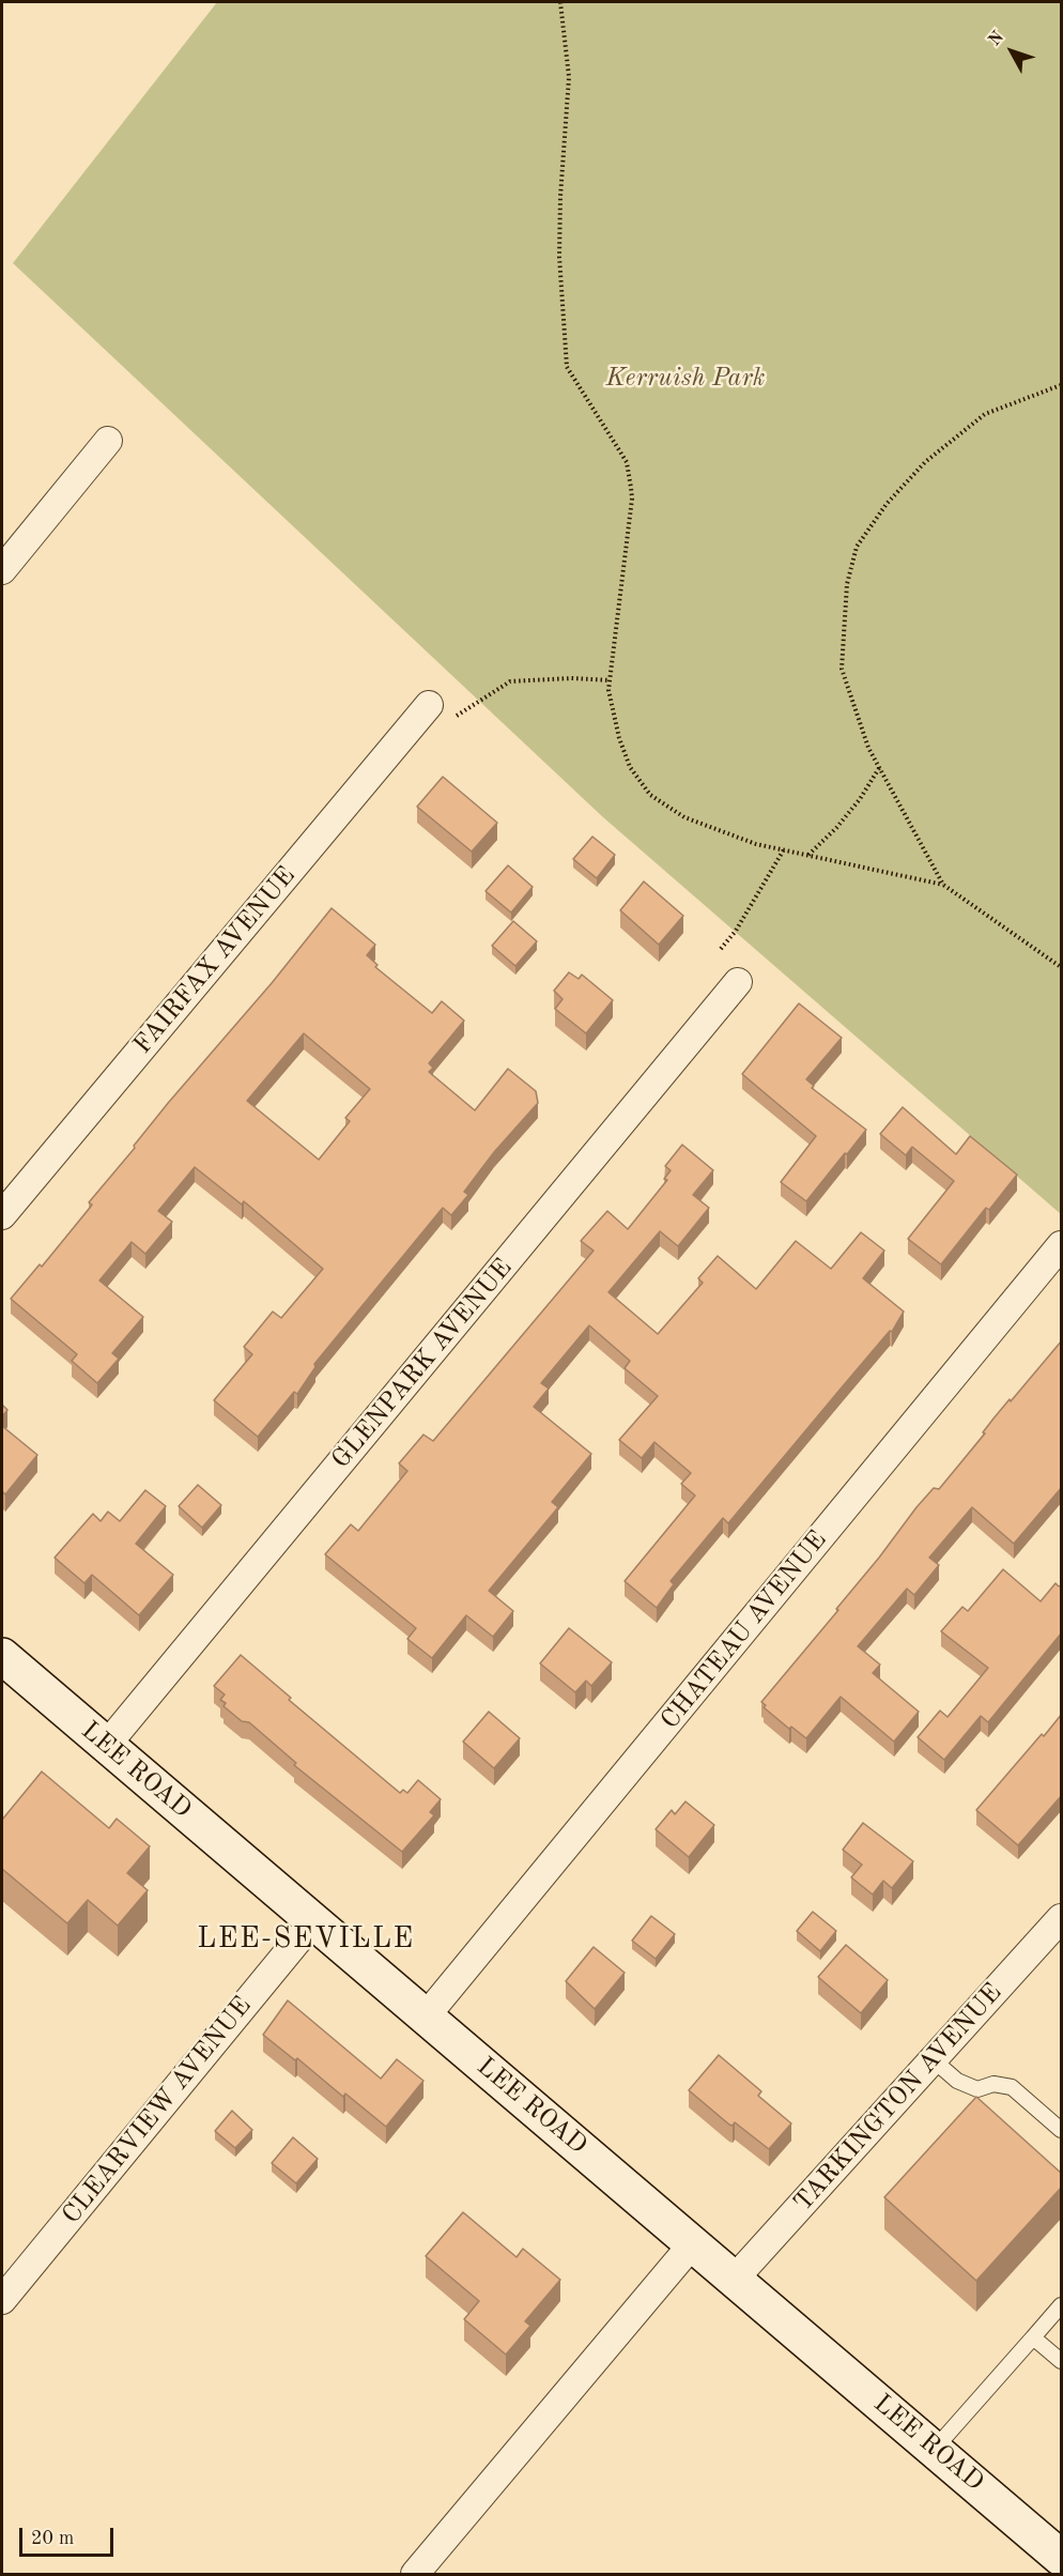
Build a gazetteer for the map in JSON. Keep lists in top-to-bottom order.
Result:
{
  "streets": {
    "main road": ["LEE ROAD"],
    "street": [
      "FAIRFAX AVENUE",
      "GLENPARK AVENUE",
      "CHATEAU AVENUE",
      "TARKINGTON AVENUE",
      "CLEARVIEW AVENUE"
    ]
  },
  "crossings": [
    ["GLENPARK AVENUE", "LEE ROAD"],
    ["CHATEAU AVENUE", "LEE ROAD"],
    ["LEE ROAD", "TARKINGTON AVENUE"],
    ["LEE ROAD", "CLEARVIEW AVENUE"]
  ],
  "districts": ["LEE-SEVILLE"],
  "parks": ["Kerruish Park"],
  "scale_bar": "20 m",
  "north": "top left"
}
